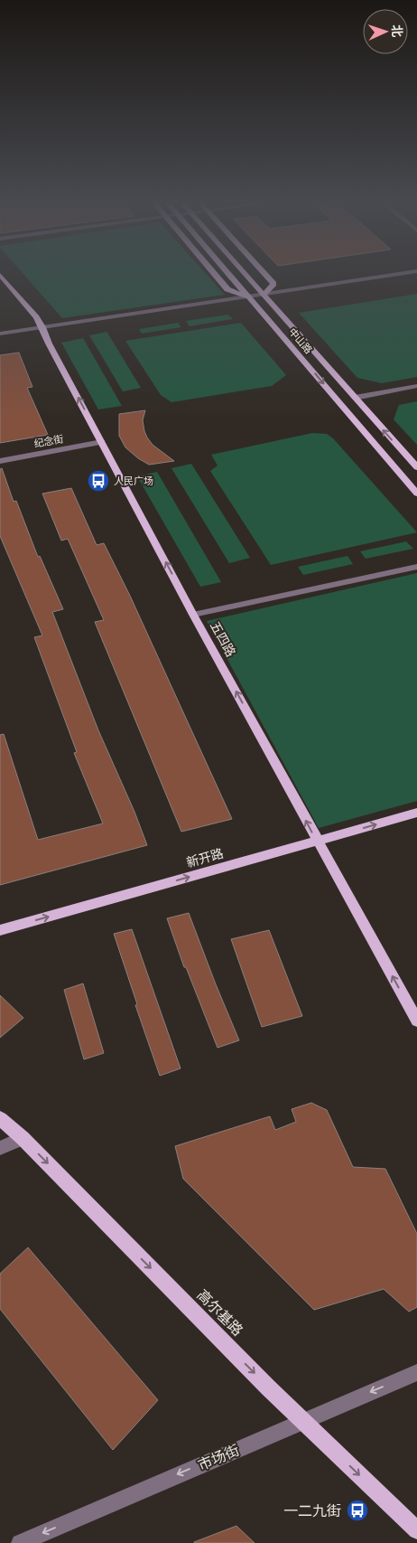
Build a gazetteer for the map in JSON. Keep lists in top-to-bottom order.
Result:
{
  "streets": {
    "main road": [
      "中山路",
      "五四路",
      "新开路",
      "高尔基路"
    ],
    "street": ["纪念街", "市场街"]
  },
  "crossings": [
    ["纪念街", "五四路"],
    ["五四路", "新开路"],
    ["高尔基路", "市场街"]
  ],
  "one_way": [
    "五四路",
    "新开路",
    "高尔基路",
    "市场街"
  ],
  "places": {
    "bus stop": ["人民广场", "一二九街"]
  },
  "north": "right"
}
